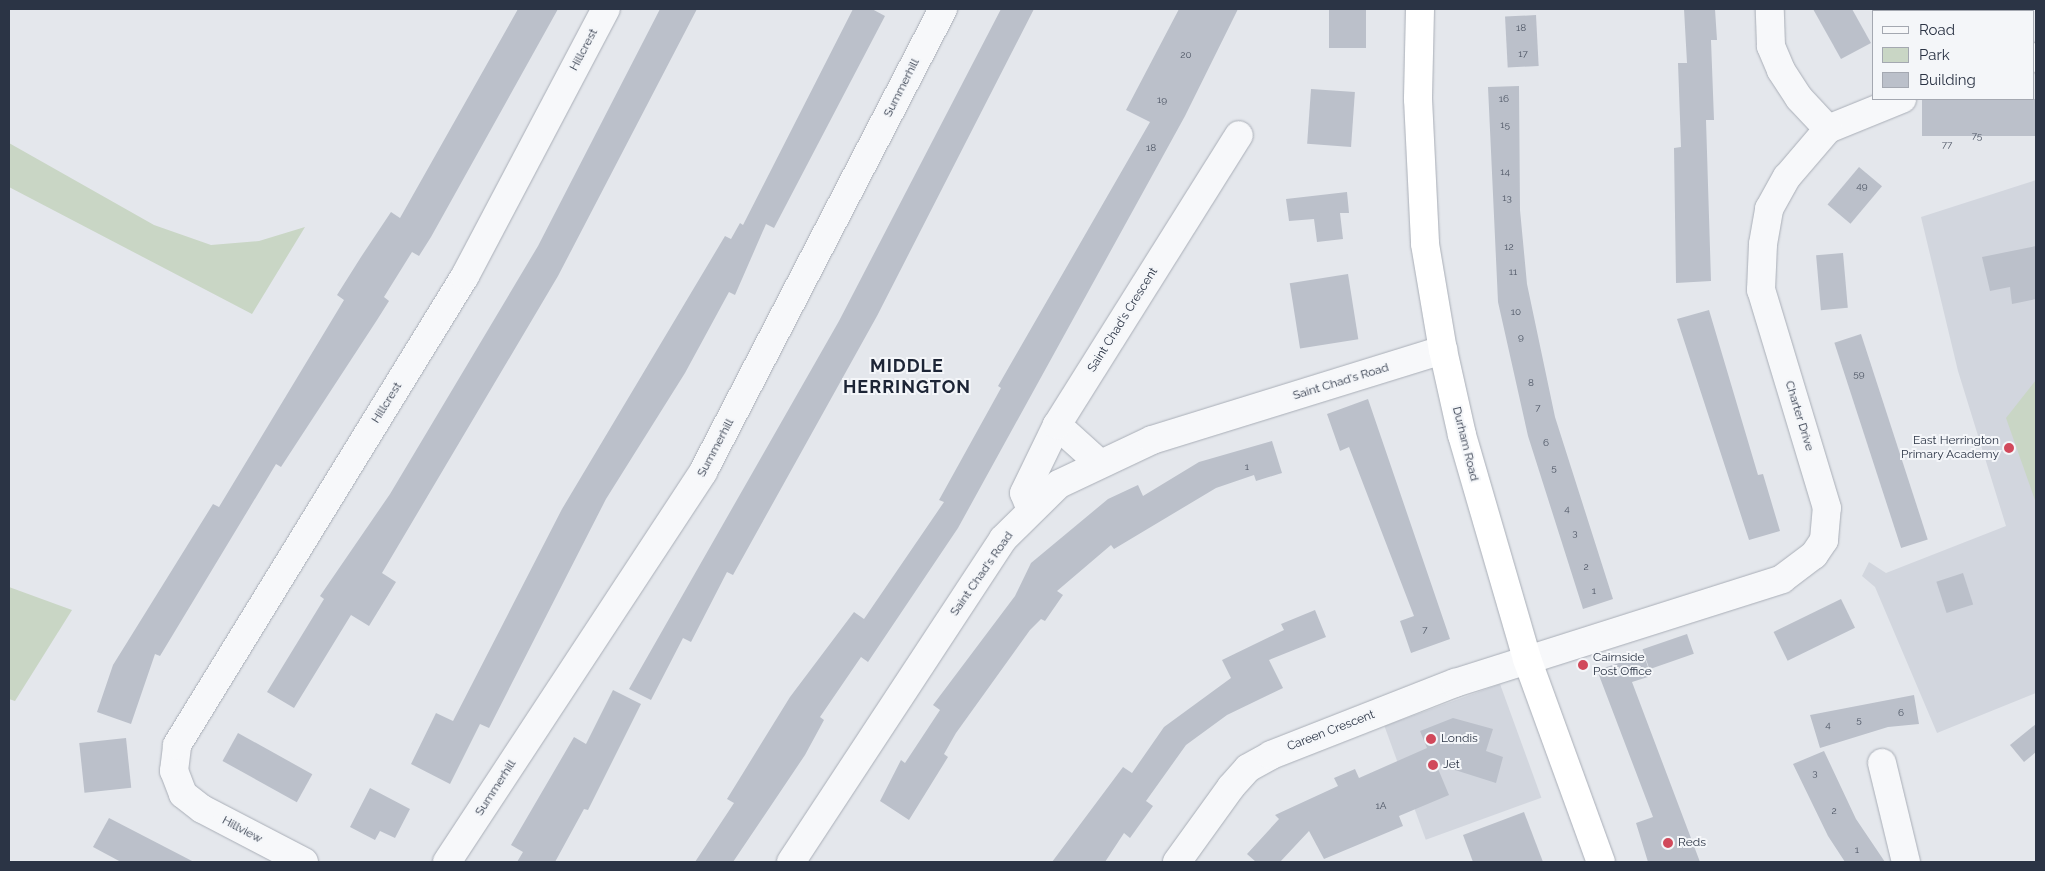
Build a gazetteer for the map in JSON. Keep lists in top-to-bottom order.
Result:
{
  "streets": {
    "highway": ["Durham Road"],
    "street": [
      "Hillcrest",
      "Summerhill",
      "Saint Chad's Crescent",
      "Saint Chad's Road",
      "Charter Drive",
      "Careen Crescent",
      "Hillview"
    ]
  },
  "crossings": [
    ["Hillcrest", "Hillview"],
    ["Saint Chad's Crescent", "Saint Chad's Road"],
    ["Saint Chad's Road", "Durham Road"],
    ["Charter Drive", "Durham Road"],
    ["Charter Drive", "Careen Crescent"],
    ["Durham Road", "Careen Crescent"]
  ],
  "districts": ["MIDDLE HERRINGTON"],
  "places": [
    "East Herrington Primary Academy",
    "Cairnside Post Office",
    "Londis",
    "Jet",
    "Reds"
  ],
  "house_numbers": [
    "18",
    "17",
    "20",
    "16",
    "19",
    "15",
    "75",
    "77",
    "18",
    "14",
    "49",
    "13",
    "12",
    "11",
    "10",
    "9",
    "59",
    "8",
    "7",
    "6",
    "1",
    "5",
    "4",
    "3",
    "2",
    "1",
    "7",
    "6",
    "5",
    "4",
    "3",
    "1A",
    "2",
    "1"
  ],
  "legend": ["Road", "Park", "Building"]
}
